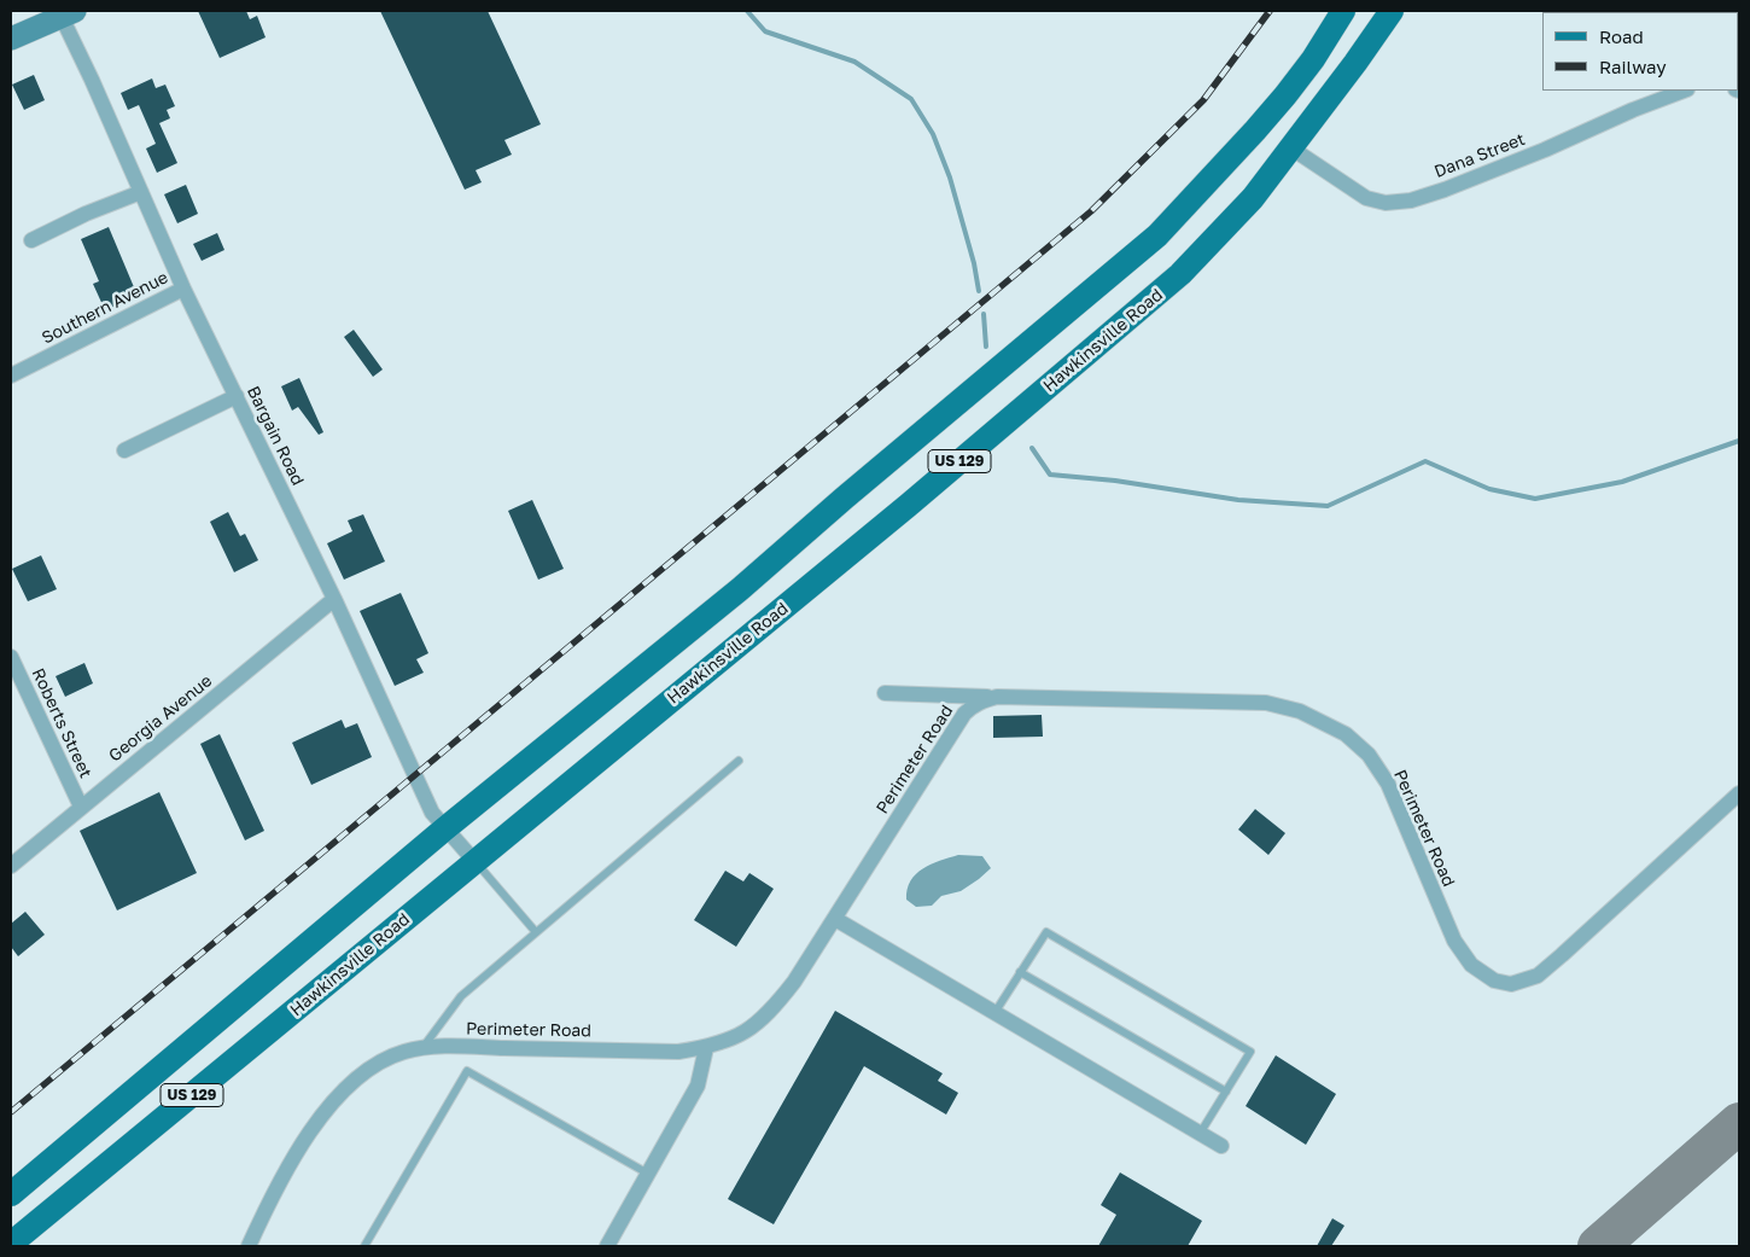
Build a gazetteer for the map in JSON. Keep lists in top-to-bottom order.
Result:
{
  "streets": {
    "main road": ["Hawkinsville Road", "US 129"],
    "street": [
      "Dana Street",
      "Southern Avenue",
      "Bargain Road",
      "Georgia Avenue",
      "Roberts Street",
      "Perimeter Road"
    ]
  },
  "crossings": [
    ["Dana Street", "Hawkinsville Road"],
    ["Southern Avenue", "Bargain Road"],
    ["Hawkinsville Road", "Bargain Road"],
    ["Bargain Road", "US 129"],
    ["Bargain Road", "Georgia Avenue"],
    ["Georgia Avenue", "Roberts Street"]
  ],
  "legend": ["Road", "Railway"]
}
